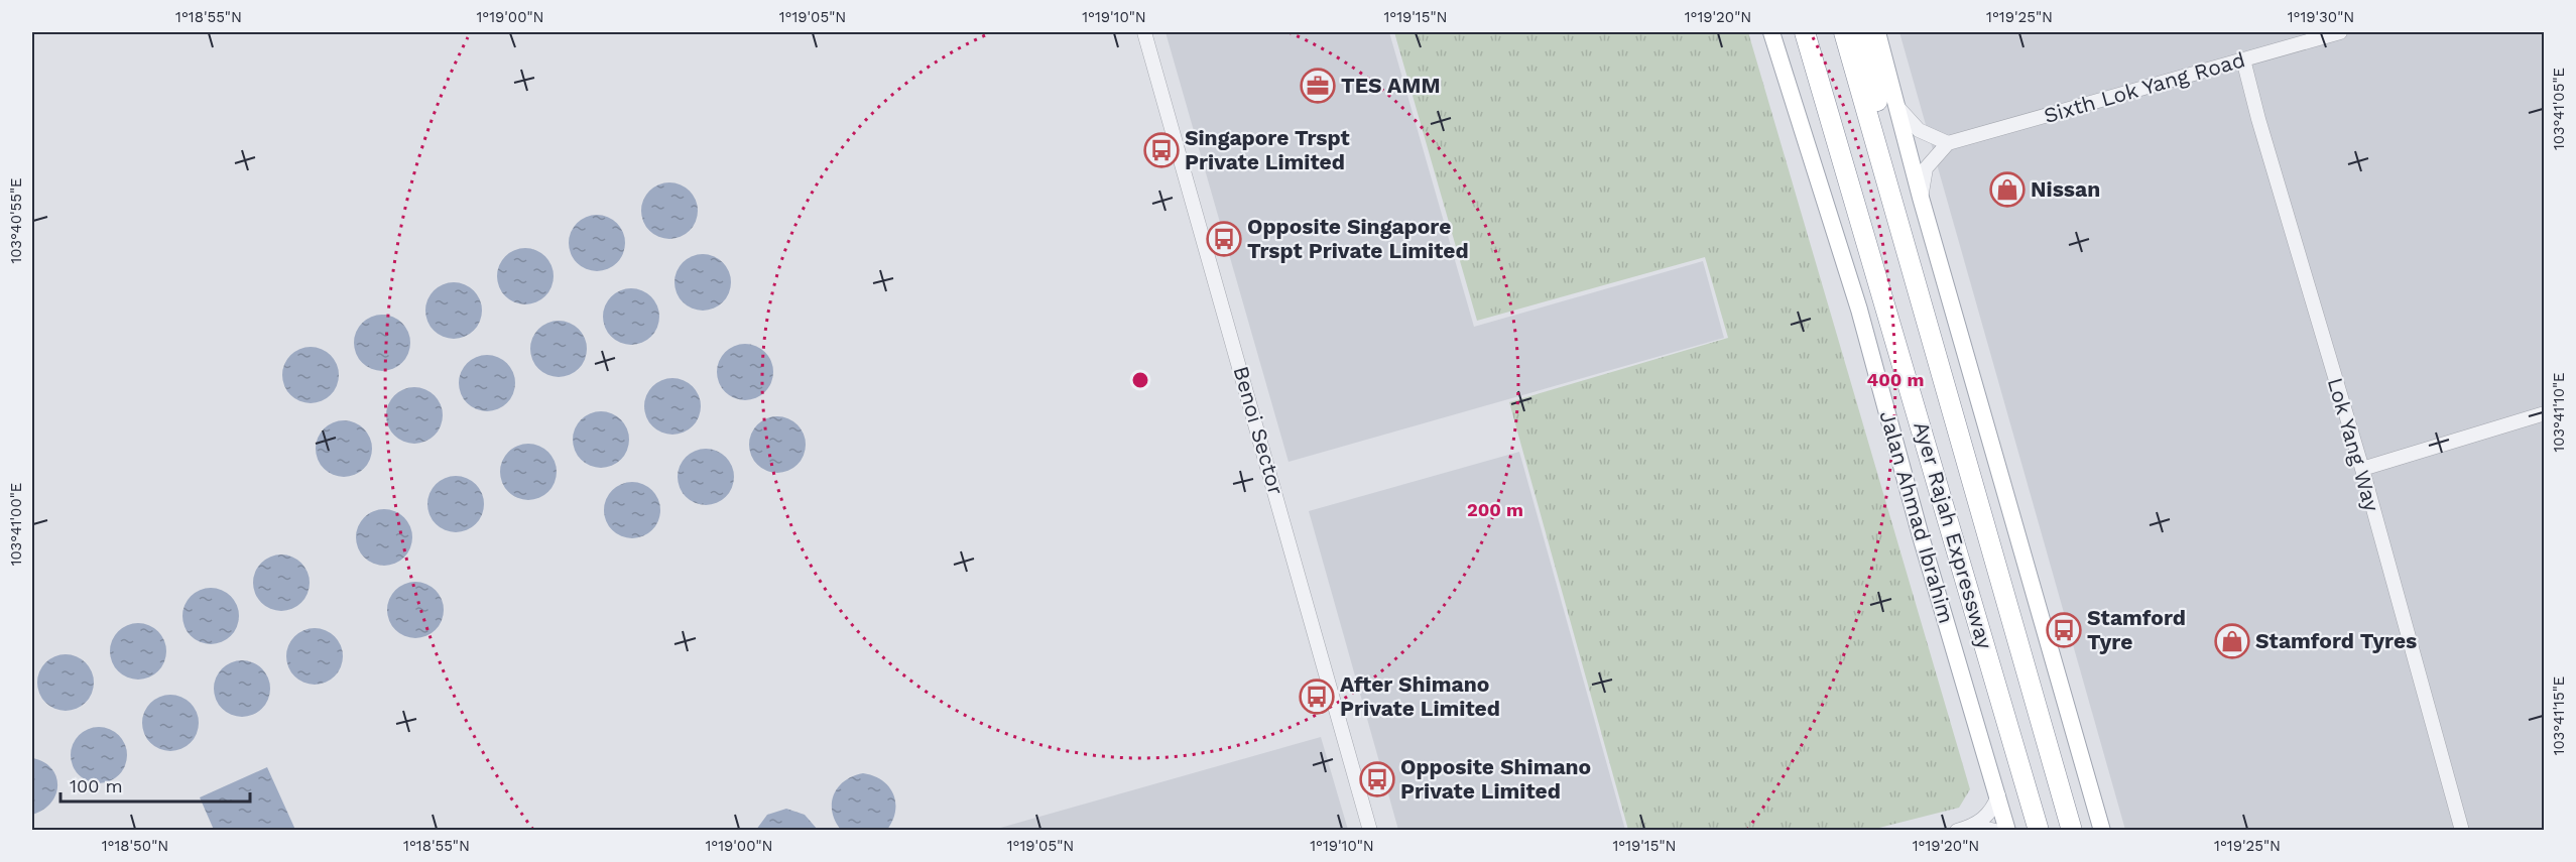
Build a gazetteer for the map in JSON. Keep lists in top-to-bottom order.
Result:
{
  "streets": {
    "highway": ["Ayer Rajah Expressway"],
    "main road": ["Jalan Ahmad Ibrahim"],
    "street": ["Sixth Lok Yang Road", "Benoi Sector", "Lok Yang Way"]
  },
  "crossings": [
    ["Sixth Lok Yang Road", "Lok Yang Way"]
  ],
  "places": {
    "office": ["TES AMM"],
    "bus stop": [
      "Singapore Trspt Private Limited",
      "Opposite Singapore Trspt Private Limited",
      "Stamford Tyre",
      "After Shimano Private Limited",
      "Opposite Shimano Private Limited"
    ],
    "shop": ["Nissan", "Stamford Tyres"]
  },
  "scale_bar": "100 m",
  "coordinates": [
    "1°18'55\"N",
    "1°19'00\"N",
    "1°19'05\"N",
    "1°19'10\"N",
    "1°19'15\"N",
    "1°19'20\"N",
    "1°19'25\"N",
    "1°19'30\"N",
    "103°41'05\"E",
    "103°40'55\"E",
    "103°41'10\"E",
    "103°41'00\"E",
    "103°41'15\"E",
    "1°18'50\"N"
  ],
  "rings": ["400 m", "200 m"]
}
